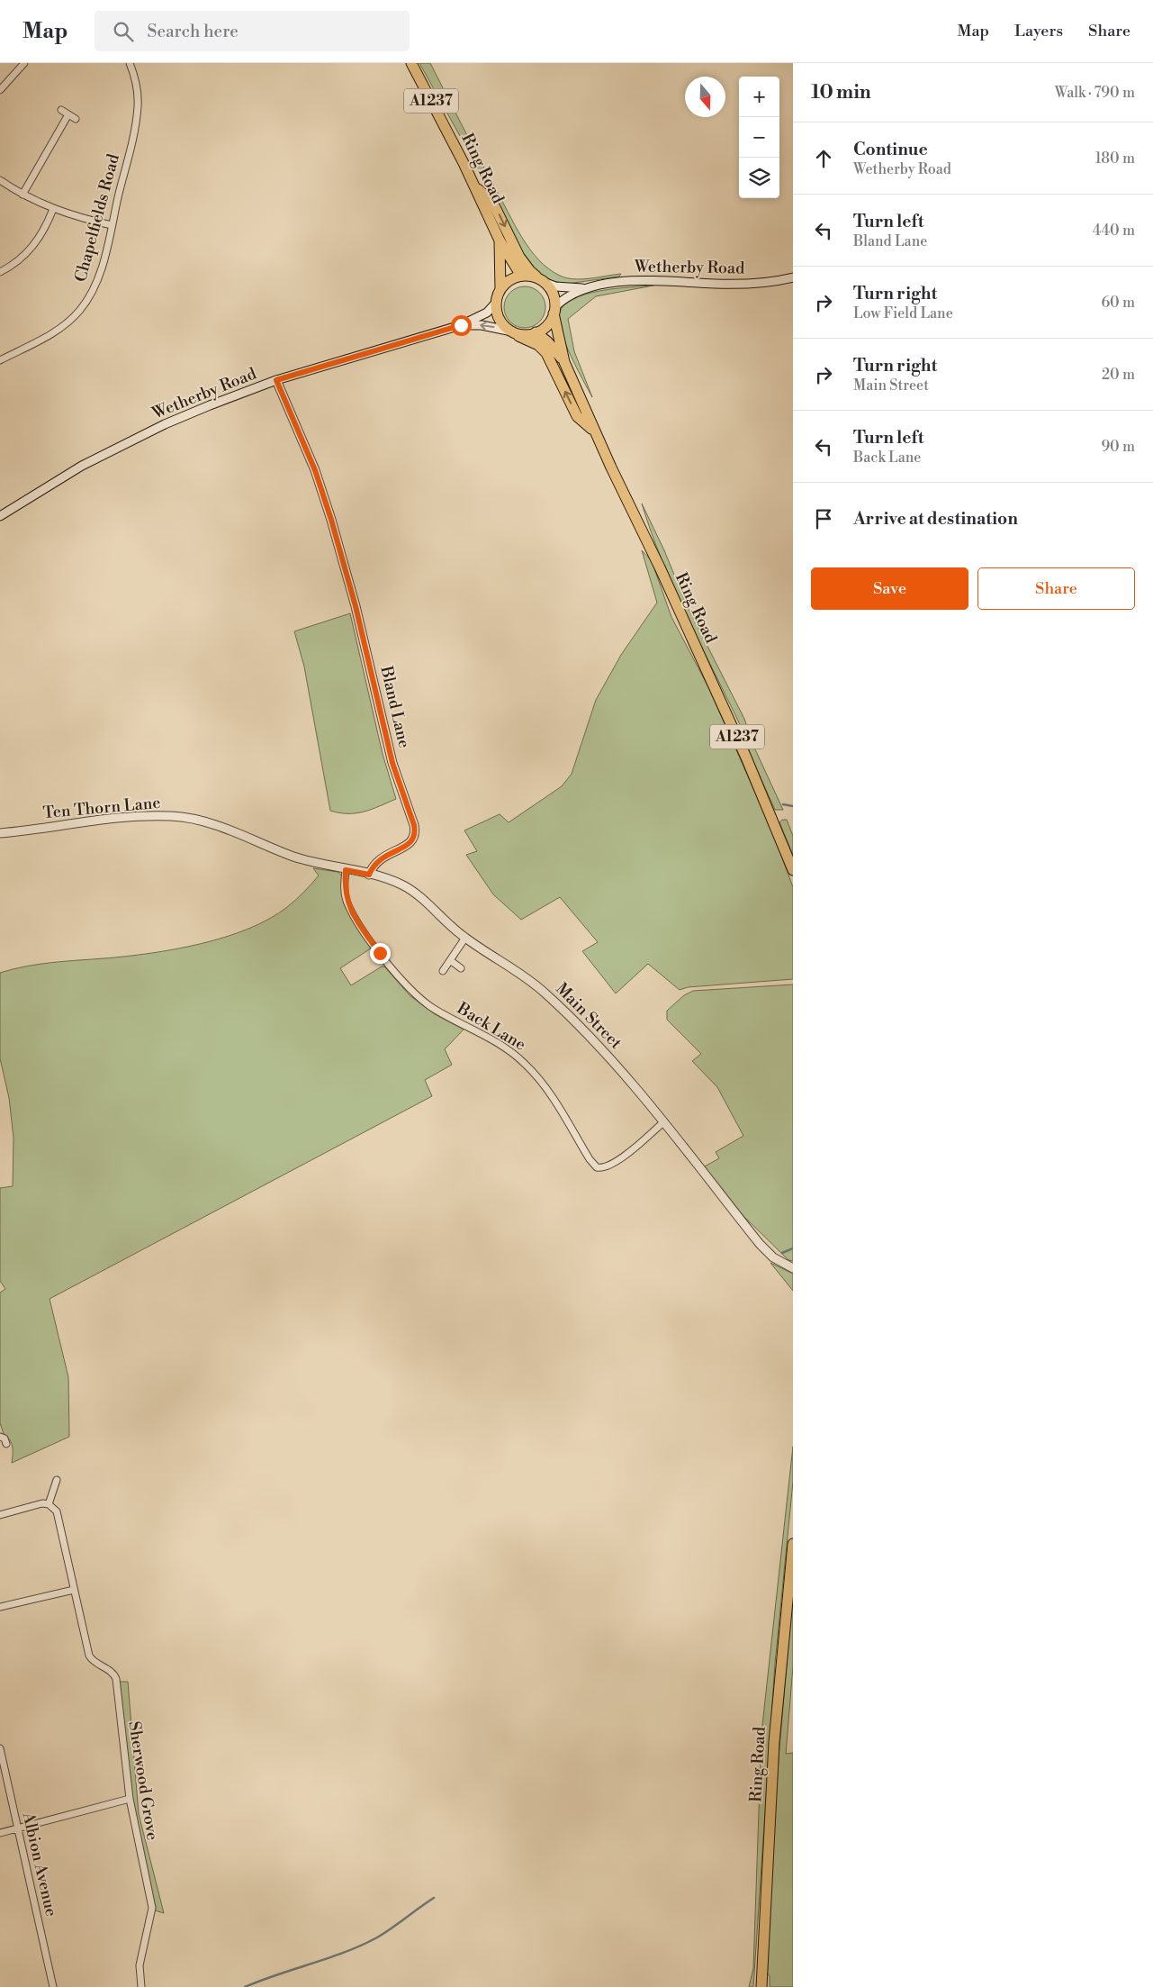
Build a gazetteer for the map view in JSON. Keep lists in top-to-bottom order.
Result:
{
  "streets": {
    "highway": ["A1237", "Ring Road"],
    "street": [
      "Chapelfields Road",
      "Wetherby Road",
      "Bland Lane",
      "Ten Thorn Lane",
      "Main Street",
      "Back Lane",
      "Sherwood Grove",
      "Albion Avenue"
    ]
  },
  "crossings": [
    ["Ring Road", "Wetherby Road"],
    ["Wetherby Road", "Bland Lane"],
    ["Bland Lane", "Main Street"],
    ["Ten Thorn Lane", "Main Street"],
    ["Main Street", "Back Lane"]
  ],
  "north": "bottom",
  "page": {
    "header": "Map",
    "search": "Search here",
    "nav": ["Map", "Layers", "Share"],
    "heading": ["10 min", "Walk · 790 m"],
    "map_buttons": ["+", "−"],
    "list": [
      ["Continue", "Wetherby Road", "180 m"],
      ["Turn left", "Bland Lane", "440 m"],
      ["Turn right", "Low Field Lane", "60 m"],
      ["Turn right", "Main Street", "20 m"],
      ["Turn left", "Back Lane", "90 m"],
      "Arrive at destination"
    ],
    "buttons": ["Save", "Share"]
  }
}
